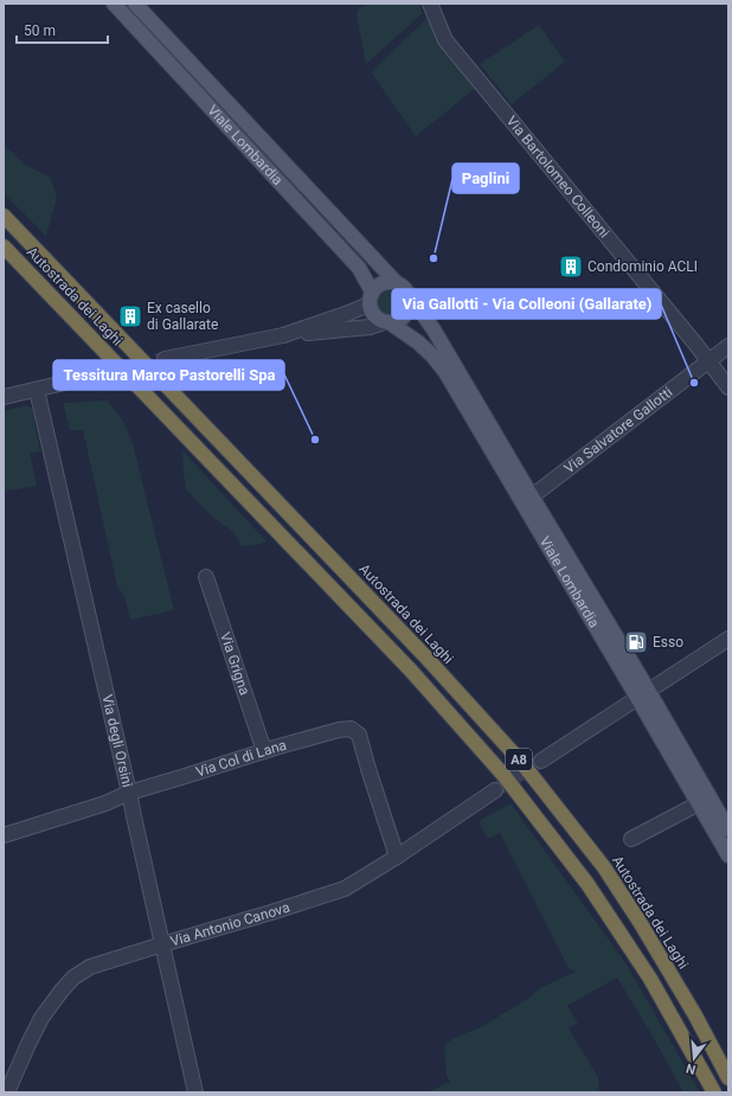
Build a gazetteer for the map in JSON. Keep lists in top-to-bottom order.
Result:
{
  "streets": {
    "highway": ["Autostrada dei Laghi", "A8"],
    "main road": ["Viale Lombardia"],
    "street": [
      "Via Bartolomeo Colleoni",
      "Via Salvatore Gallotti",
      "Via Grigna",
      "Via degli Orsini",
      "Via Col di Lana",
      "Via Antonio Canova"
    ]
  },
  "crossings": [
    ["Viale Lombardia", "Via Salvatore Gallotti"],
    ["Via Bartolomeo Colleoni", "Via Salvatore Gallotti"],
    ["Via Grigna", "Via Col di Lana"],
    ["Via degli Orsini", "Via Col di Lana"],
    ["Via degli Orsini", "Via Antonio Canova"],
    ["Via Col di Lana", "Via Antonio Canova"]
  ],
  "places": {
    "other": ["Paglini", "Via Gallotti - Via Colleoni (Gallarate)", "Tessitura Marco Pastorelli Spa"],
    "building": ["Condominio ACLI", "Ex casello di Gallarate"],
    "fuel station": ["Esso"]
  },
  "scale_bar": "50 m",
  "north": "bottom"
}
